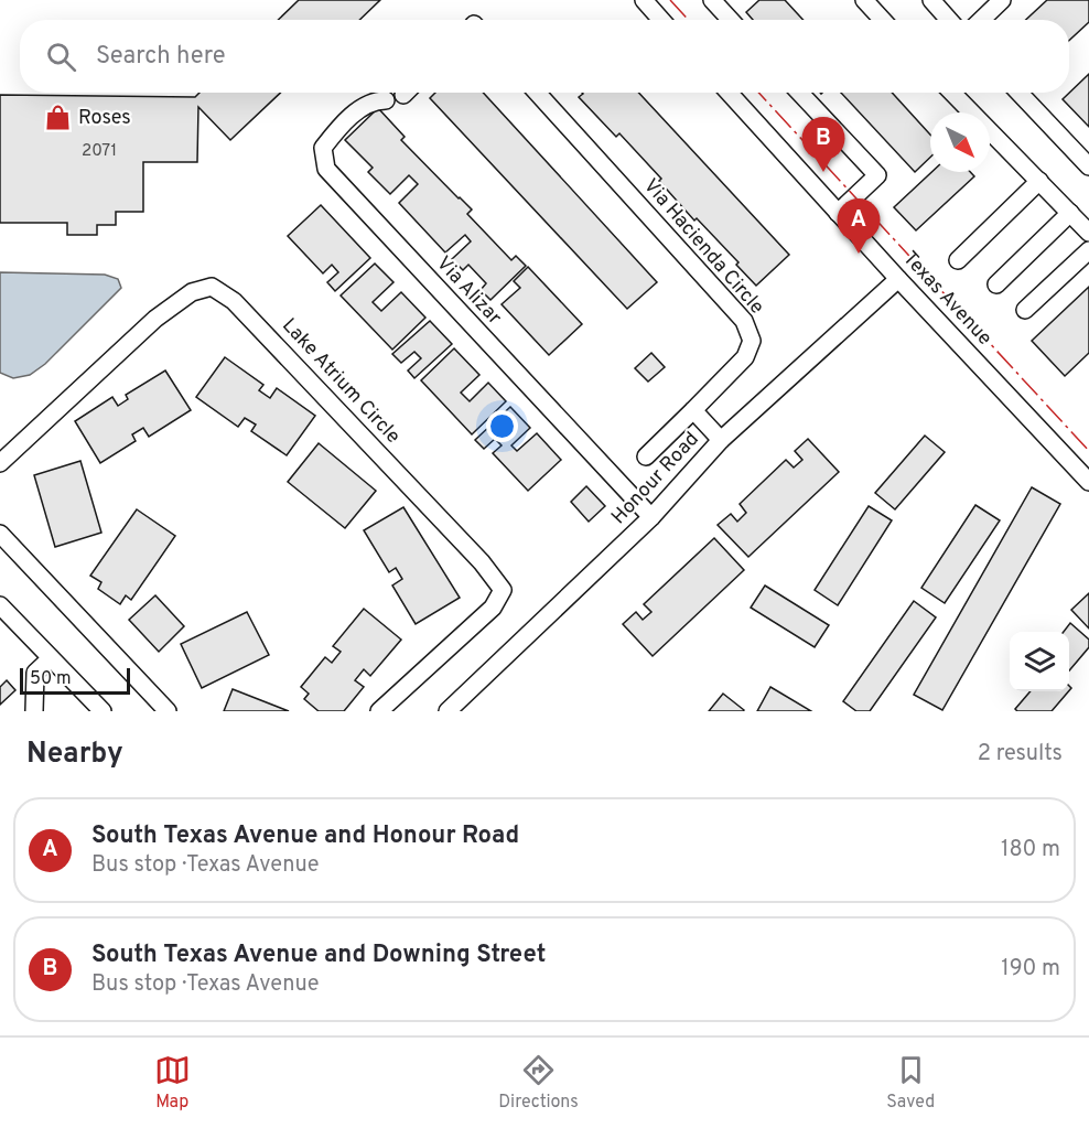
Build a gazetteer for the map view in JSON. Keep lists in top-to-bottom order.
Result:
{
  "streets": {
    "street": [
      "Via Hacienda Circle",
      "Via Alizar",
      "Texas Avenue",
      "Lake Atrium Circle",
      "Honour Road"
    ]
  },
  "crossings": [
    ["Via Alizar", "Honour Road"],
    ["Texas Avenue", "Honour Road"]
  ],
  "places": {
    "shop": ["Roses"]
  },
  "house_numbers": ["2071"],
  "scale_bar": "50 m",
  "north": "bottom right",
  "page": {
    "search": "Search here",
    "pins": ["B", "A"],
    "scale": "50 m",
    "heading": ["Nearby", "2 results"],
    "list": [
      {
        "mark": "A",
        "name": "South Texas Avenue and Honour Road",
        "note": "Bus stop · Texas Avenue",
        "value": "180 m"
      },
      {
        "mark": "B",
        "name": "South Texas Avenue and Downing Street",
        "note": "Bus stop · Texas Avenue",
        "value": "190 m"
      }
    ],
    "nav": ["Map", "Directions", "Saved"]
  }
}
